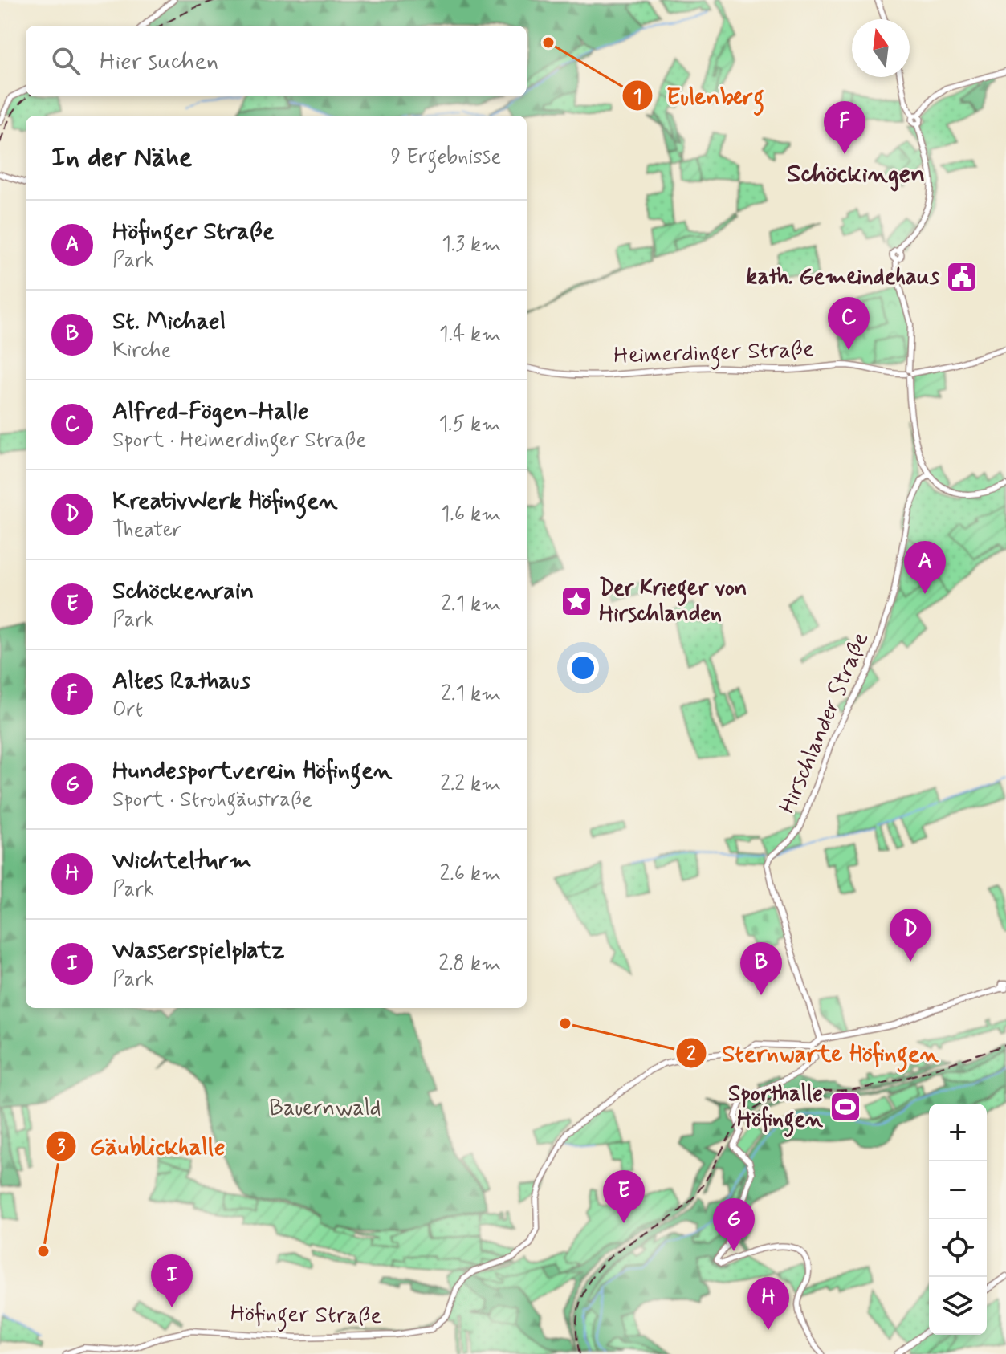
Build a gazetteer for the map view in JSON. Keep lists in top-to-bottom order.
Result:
{
  "streets": {
    "main road": ["Heimerdinger Straße", "Hirschlander Straße", "Höfinger Straße"]
  },
  "districts": ["Schöckingen"],
  "parks": ["Bauernwald"],
  "places": {
    "other": ["Eulenberg", "Sternwarte Höfingen", "Gäublickhalle"],
    "public building": ["kath. Gemeindehaus"],
    "place": ["Der Krieger von Hirschlanden"],
    "sports": ["Sporthalle Höfingen"]
  },
  "north": "top",
  "page": {
    "search": "Hier suchen",
    "pins": [
      "F",
      "C",
      "A",
      "D",
      "B",
      "E",
      "G",
      "I",
      "H"
    ],
    "heading": ["In der Nähe", "9 Ergebnisse"],
    "list": [
      {
        "mark": "A",
        "name": "Höfinger Straße",
        "note": "Park",
        "value": "1.3 km"
      },
      {
        "mark": "B",
        "name": "St. Michael",
        "note": "Kirche",
        "value": "1.4 km"
      },
      {
        "mark": "C",
        "name": "Alfred-Fögen-Halle",
        "note": "Sport · Heimerdinger Straße",
        "value": "1.5 km"
      },
      {
        "mark": "D",
        "name": "KreativWerk Höfingen",
        "note": "Theater",
        "value": "1.6 km"
      },
      {
        "mark": "E",
        "name": "Schöckenrain",
        "note": "Park",
        "value": "2.1 km"
      },
      {
        "mark": "F",
        "name": "Altes Rathaus",
        "note": "Ort",
        "value": "2.1 km"
      },
      {
        "mark": "G",
        "name": "Hundesportverein Höfingen",
        "note": "Sport · Strohgäustraße",
        "value": "2.2 km"
      },
      {
        "mark": "H",
        "name": "Wichtelturm",
        "note": "Park",
        "value": "2.6 km"
      },
      {
        "mark": "I",
        "name": "Wasserspielplatz",
        "note": "Park",
        "value": "2.8 km"
      }
    ],
    "map_buttons": ["+", "−"]
  }
}
